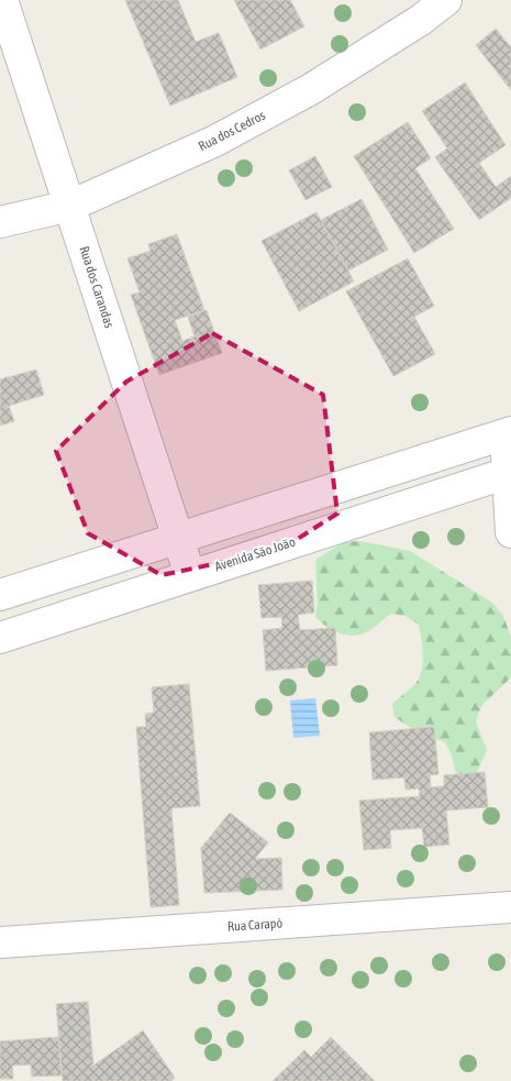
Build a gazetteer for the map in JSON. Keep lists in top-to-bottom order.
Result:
{
  "streets": {
    "street": [
      "Rua dos Cedros",
      "Rua dos Carandas",
      "Avenida São João",
      "Rua Carapó"
    ]
  },
  "crossings": [
    ["Rua dos Cedros", "Rua dos Carandas"],
    ["Rua dos Carandas", "Avenida São João"]
  ]
}
